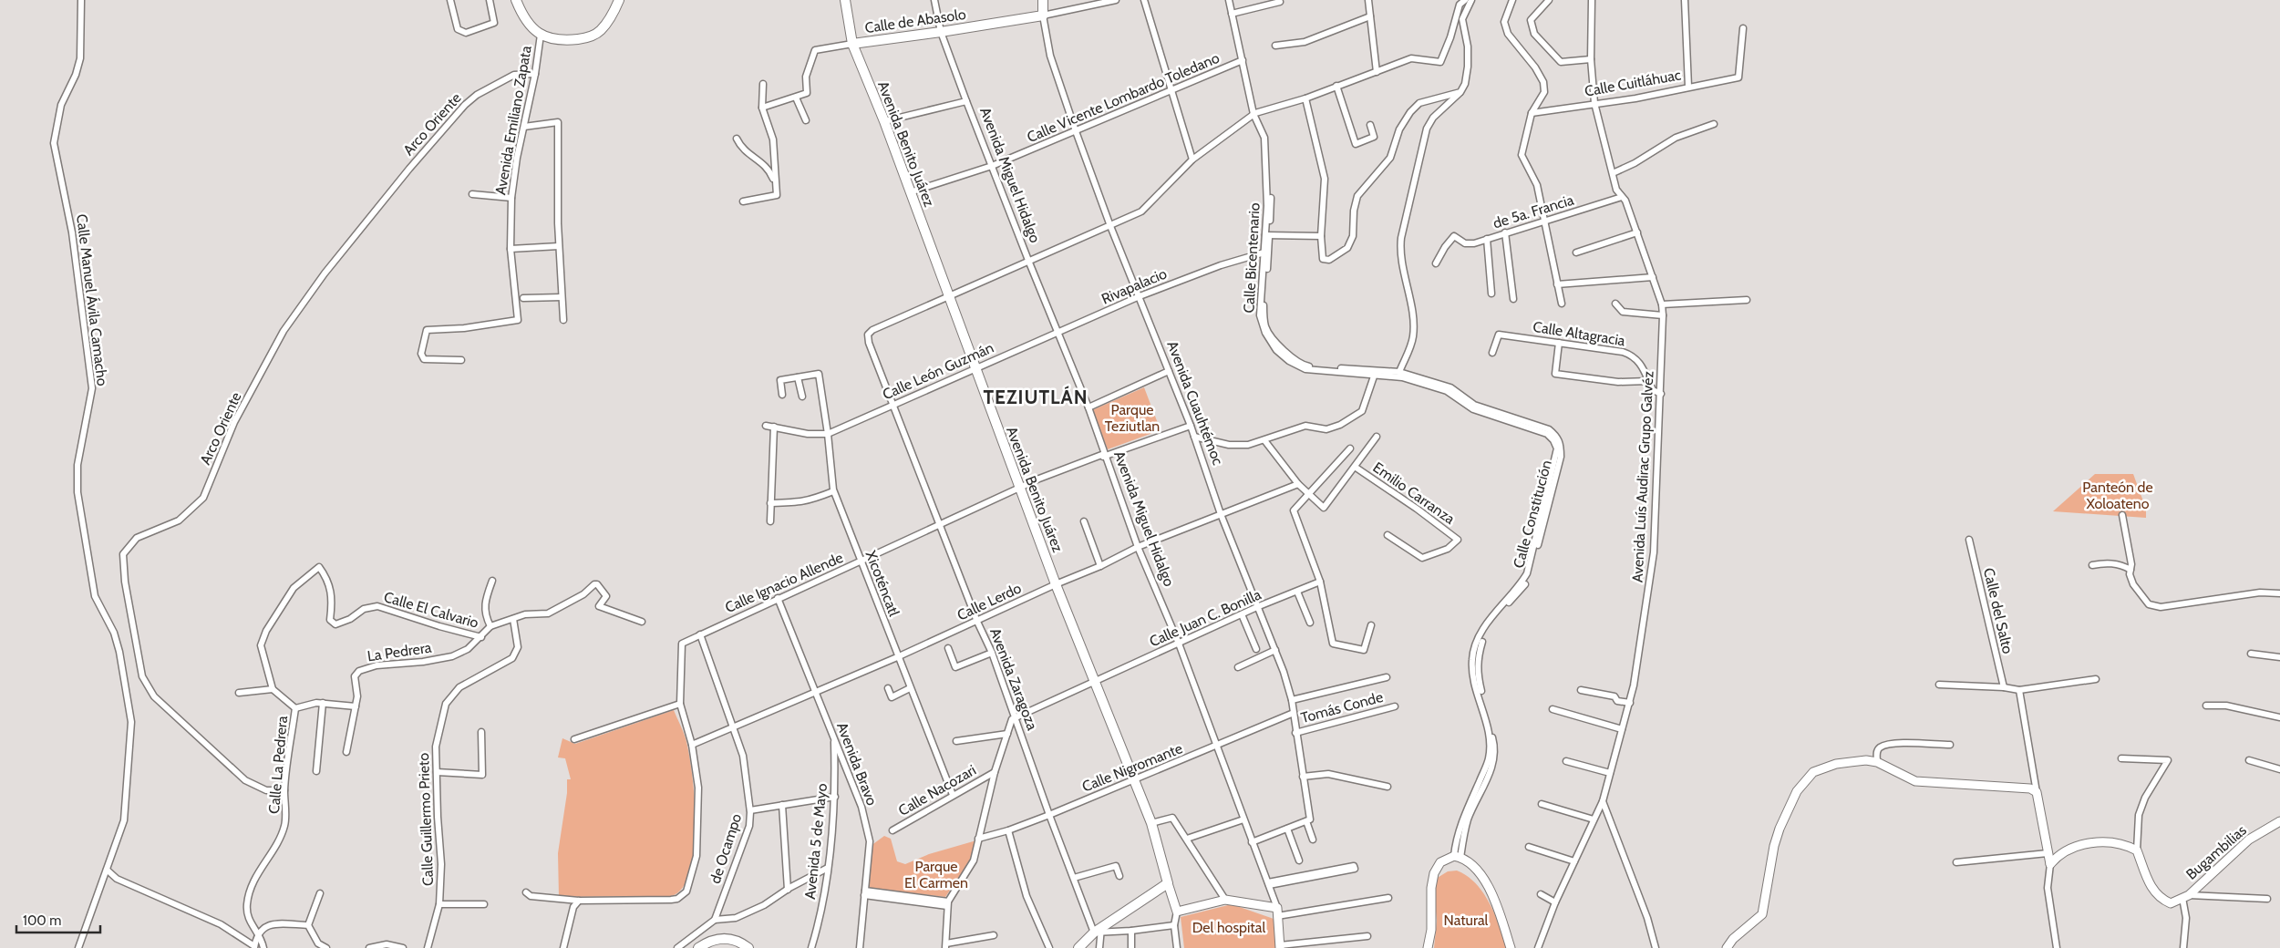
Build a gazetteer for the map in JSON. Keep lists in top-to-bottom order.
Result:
{
  "streets": {
    "main road": [
      "Calle de Abasolo",
      "Avenida Benito Juárez",
      "Avenida Miguel Hidalgo",
      "Avenida Cuauhtémoc",
      "Bugambilias"
    ],
    "street": [
      "Calle Cuitláhuac",
      "Calle Vicente Lombardo Toledano",
      "Avenida Emiliano Zapata",
      "Arco Oriente",
      "de 5a. Francia",
      "Calle Bicentenario",
      "Rivapalacio",
      "Calle Manuel Ávila Camacho",
      "Calle Altagracia",
      "Calle León Guzmán",
      "Avenida Luís Audirac Grupo Galvéz",
      "Emilio Carranza",
      "Calle Constitución",
      "Calle Ignacio Allende",
      "Xicoténcatl",
      "Calle Lerdo",
      "Calle El Calvario",
      "Calle del Salto",
      "Calle Juan C. Bonilla",
      "La Pedrera",
      "Avenida Zaragoza",
      "Tomás Conde",
      "Avenida Bravo",
      "Calle La Pedrera",
      "Calle Nigromante",
      "Calle Nacozari",
      "Calle Guillermo Prieto",
      "Avenida 5 de Mayo",
      "de Ocampo"
    ]
  },
  "crossings": [
    ["Calle de Abasolo", "Avenida Benito Juárez"],
    ["Calle de Abasolo", "Avenida Miguel Hidalgo"],
    ["Calle de Abasolo", "Avenida Cuauhtémoc"],
    ["Calle Cuitláhuac", "Avenida Luís Audirac Grupo Galvéz"],
    ["Calle Vicente Lombardo Toledano", "Avenida Benito Juárez"],
    ["Calle Vicente Lombardo Toledano", "Avenida Miguel Hidalgo"],
    ["Calle Vicente Lombardo Toledano", "Calle Bicentenario"],
    ["Calle Vicente Lombardo Toledano", "Avenida Cuauhtémoc"],
    ["Avenida Emiliano Zapata", "Arco Oriente"],
    ["Arco Oriente", "Calle La Pedrera"],
    ["Avenida Benito Juárez", "Calle León Guzmán"],
    ["Avenida Benito Juárez", "Calle Ignacio Allende"],
    ["Avenida Benito Juárez", "Calle Lerdo"],
    ["Avenida Benito Juárez", "Calle Juan C. Bonilla"],
    ["Avenida Benito Juárez", "Avenida Zaragoza"],
    ["Avenida Benito Juárez", "Calle Nigromante"],
    ["Avenida Miguel Hidalgo", "Rivapalacio"],
    ["Avenida Miguel Hidalgo", "Calle León Guzmán"],
    ["Avenida Miguel Hidalgo", "Calle Ignacio Allende"],
    ["Avenida Miguel Hidalgo", "Calle Lerdo"],
    ["Avenida Miguel Hidalgo", "Calle Juan C. Bonilla"],
    ["Avenida Miguel Hidalgo", "Calle Nigromante"],
    ["de 5a. Francia", "Avenida Luís Audirac Grupo Galvéz"],
    ["Calle Bicentenario", "Rivapalacio"],
    ["Calle Bicentenario", "Calle Constitución"],
    ["Rivapalacio", "Calle León Guzmán"],
    ["Rivapalacio", "Avenida Cuauhtémoc"],
    ["Calle Altagracia", "Avenida Luís Audirac Grupo Galvéz"],
    ["Calle León Guzmán", "Xicoténcatl"],
    ["Calle León Guzmán", "Avenida Zaragoza"],
    ["Avenida Cuauhtémoc", "Calle Lerdo"],
    ["Avenida Cuauhtémoc", "Calle Juan C. Bonilla"],
    ["Avenida Cuauhtémoc", "Tomás Conde"],
    ["Avenida Cuauhtémoc", "Calle Nigromante"],
    ["Calle Ignacio Allende", "Xicoténcatl"],
    ["Calle Ignacio Allende", "Avenida Zaragoza"],
    ["Calle Ignacio Allende", "Avenida Bravo"],
    ["Calle Ignacio Allende", "de Ocampo"],
    ["Xicoténcatl", "Calle Lerdo"],
    ["Xicoténcatl", "Calle Nacozari"],
    ["Calle Lerdo", "Avenida Zaragoza"],
    ["Calle Lerdo", "Avenida Bravo"],
    ["Calle Lerdo", "de Ocampo"],
    ["Calle El Calvario", "La Pedrera"],
    ["Calle El Calvario", "Calle La Pedrera"],
    ["Calle El Calvario", "Calle Guillermo Prieto"],
    ["Calle Juan C. Bonilla", "Avenida Zaragoza"],
    ["Avenida Zaragoza", "Calle Nigromante"],
    ["Avenida Bravo", "Avenida 5 de Mayo"]
  ],
  "districts": ["TEZIUTLÁN"],
  "parks": [
    "Parque Teziutlan",
    "Panteón de Xoloateno",
    "Parque El Carmen",
    "Natural",
    "Del hospital"
  ],
  "scale_bar": "100 m"
}
